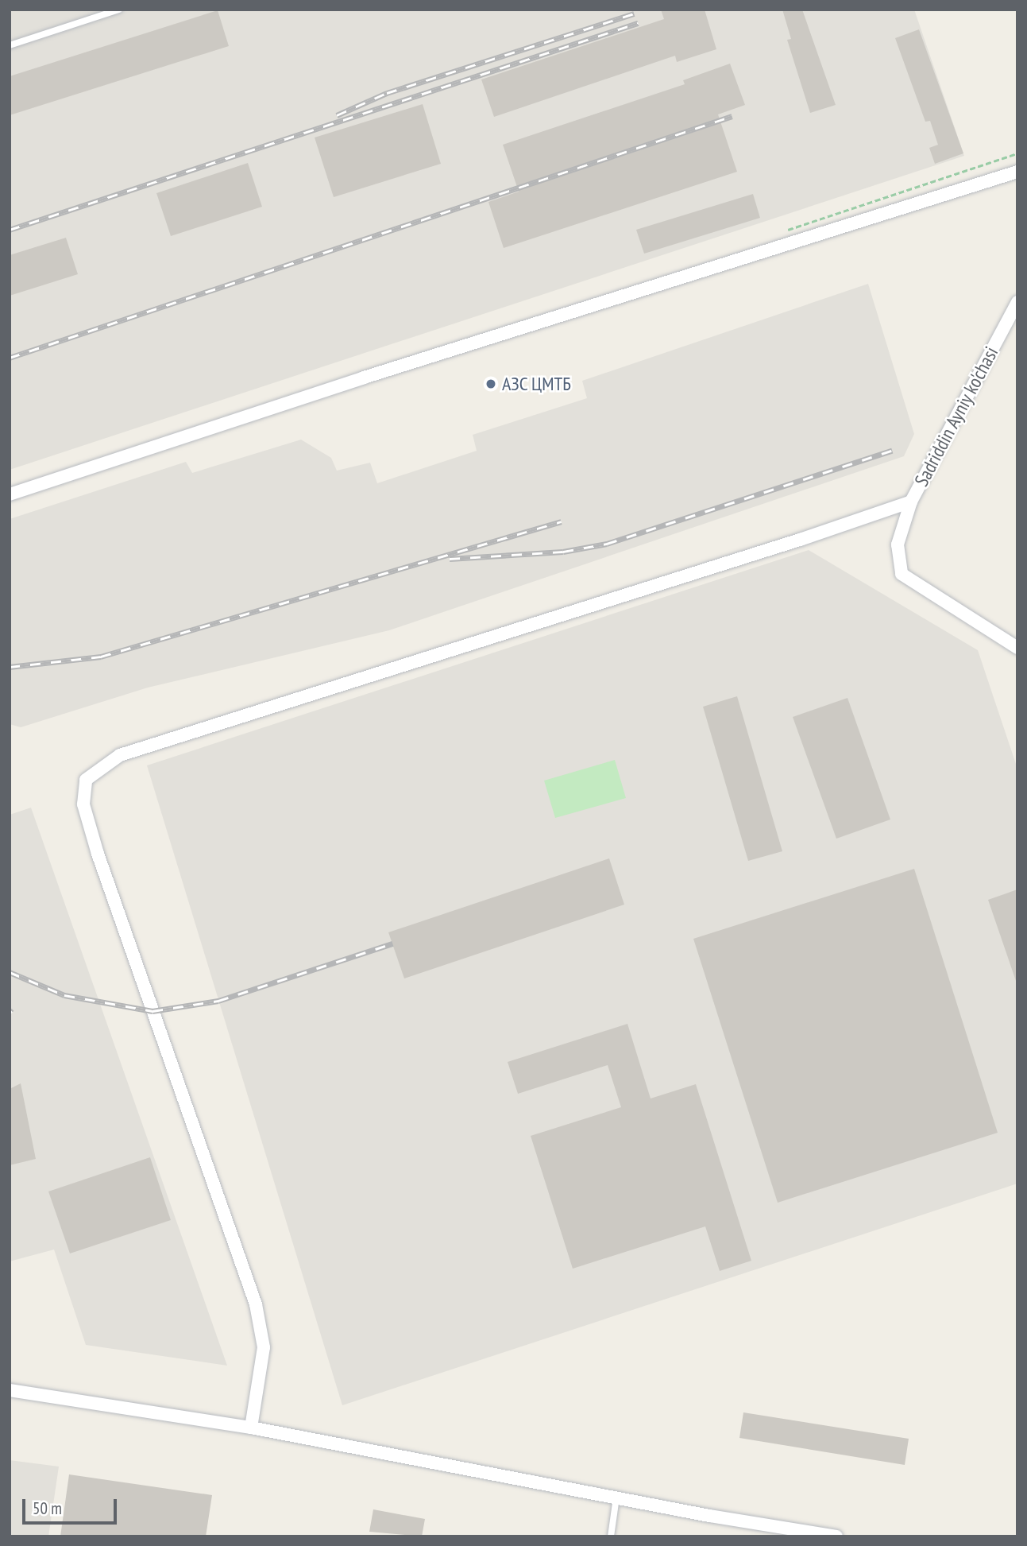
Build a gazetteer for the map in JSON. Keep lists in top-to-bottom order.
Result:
{
  "streets": {
    "street": ["Sadriddin Ayniy ko'chasi"]
  },
  "places": ["АЗС ЦМТБ"],
  "scale_bar": "50 m"
}
